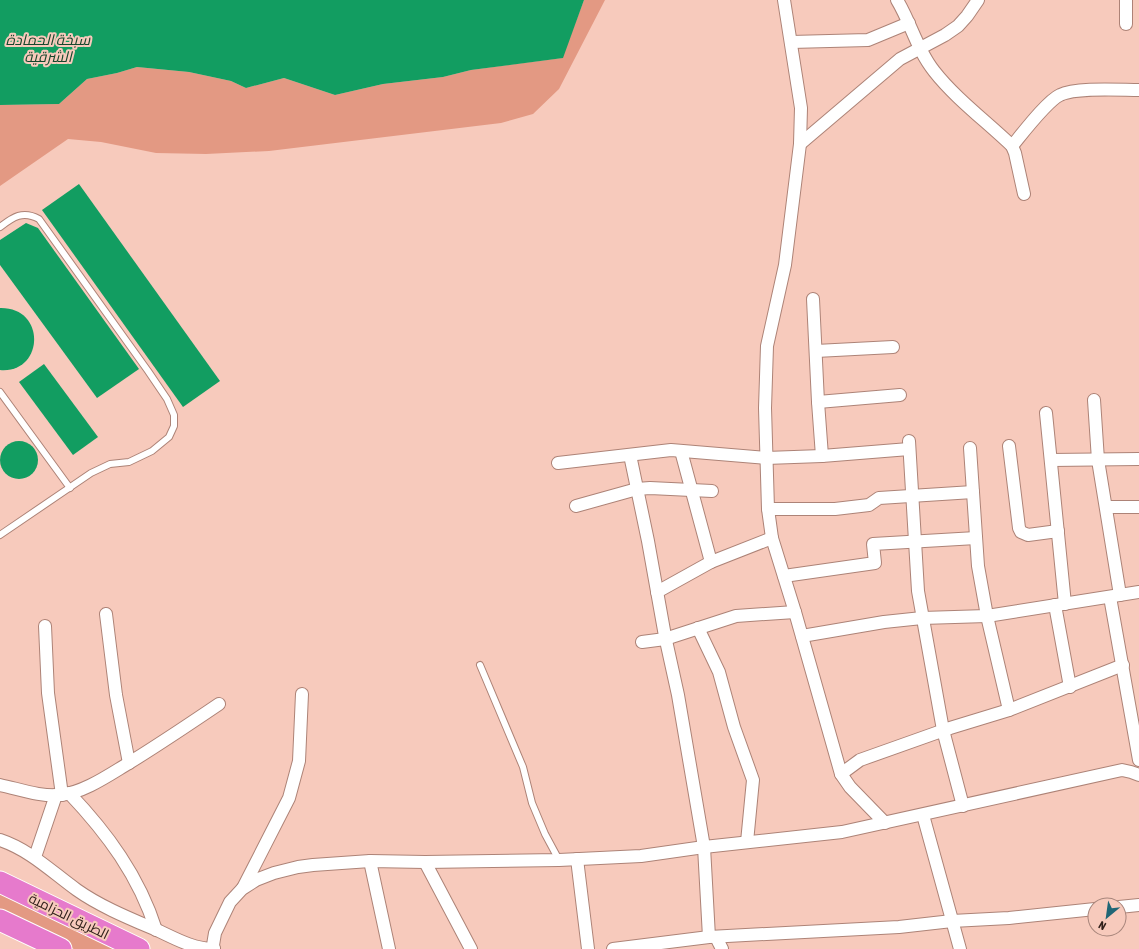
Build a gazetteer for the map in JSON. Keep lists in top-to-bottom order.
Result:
{
  "streets": {
    "highway": ["الطريق الحزامية"]
  },
  "water": ["سبخة الحمادة الشرقية"],
  "north": "bottom left"
}
